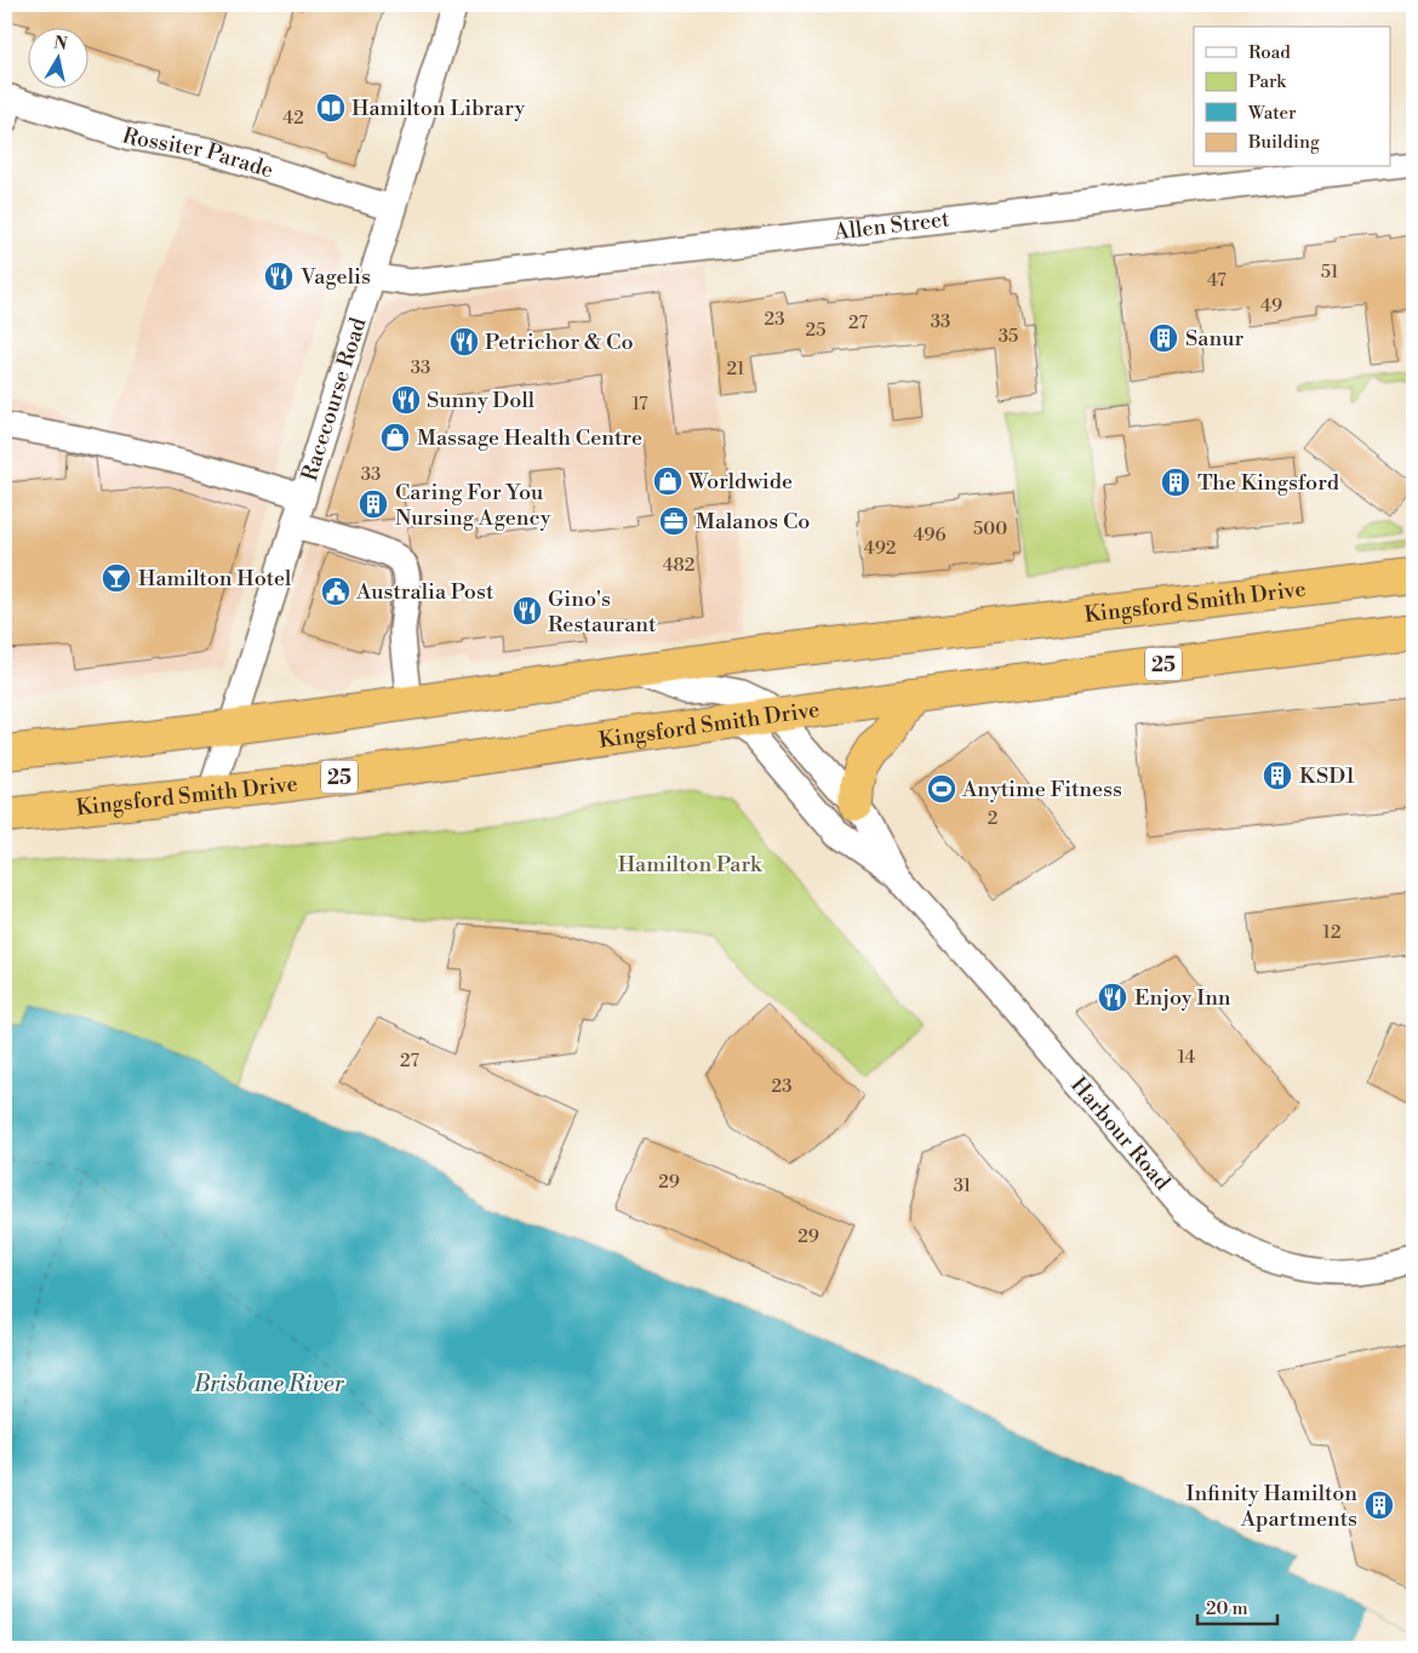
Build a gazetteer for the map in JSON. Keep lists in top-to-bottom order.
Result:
{
  "streets": {
    "highway": ["Kingsford Smith Drive", "25"],
    "street": [
      "Rossiter Parade",
      "Allen Street",
      "Racecourse Road",
      "Harbour Road"
    ]
  },
  "crossings": [
    ["Rossiter Parade", "Racecourse Road"],
    ["Allen Street", "Racecourse Road"],
    ["Racecourse Road", "Kingsford Smith Drive"],
    ["Kingsford Smith Drive", "Harbour Road"]
  ],
  "water": ["Brisbane River"],
  "parks": ["Hamilton Park"],
  "places": {
    "library": ["Hamilton Library"],
    "restaurant": [
      "Vagelis",
      "Petrichor & Co",
      "Sunny Doll",
      "Gino's Restaurant",
      "Enjoy Inn"
    ],
    "building": [
      "Sanur",
      "The Kingsford",
      "Caring For You Nursing Agency",
      "KSD1",
      "Infinity Hamilton Apartments"
    ],
    "shop": ["Massage Health Centre", "Worldwide"],
    "office": ["Malanos Co"],
    "bar": ["Hamilton Hotel"],
    "public building": ["Australia Post"],
    "sports": ["Anytime Fitness"]
  },
  "house_numbers": [
    "42",
    "51",
    "47",
    "49",
    "23",
    "33",
    "27",
    "25",
    "35",
    "33",
    "21",
    "17",
    "33",
    "500",
    "496",
    "492",
    "482",
    "2",
    "12",
    "14",
    "27",
    "23",
    "29",
    "31",
    "29"
  ],
  "legend": [
    "Road",
    "Park",
    "Water",
    "Building"
  ],
  "scale_bar": "20 m",
  "north": "top"
}
